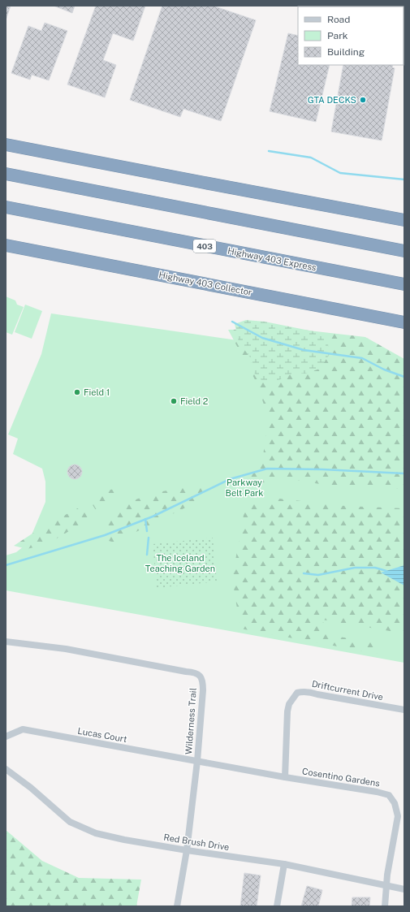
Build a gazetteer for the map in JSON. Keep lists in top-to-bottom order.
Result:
{
  "streets": {
    "highway": ["403", "Highway 403 Express", "Highway 403 Collector"],
    "street": [
      "Driftcurrent Drive",
      "Wilderness Trail",
      "Lucas Court",
      "Cosentino Gardens",
      "Red Brush Drive"
    ]
  },
  "crossings": [
    ["Driftcurrent Drive", "Cosentino Gardens"],
    ["Wilderness Trail", "Lucas Court"],
    ["Wilderness Trail", "Cosentino Gardens"],
    ["Wilderness Trail", "Red Brush Drive"],
    ["Lucas Court", "Cosentino Gardens"],
    ["Cosentino Gardens", "Red Brush Drive"]
  ],
  "parks": ["Parkway Belt Park", "The Iceland Teaching Garden"],
  "places": ["GTA DECKS", "Field 1", "Field 2"],
  "legend": ["Road", "Park", "Building"]
}
